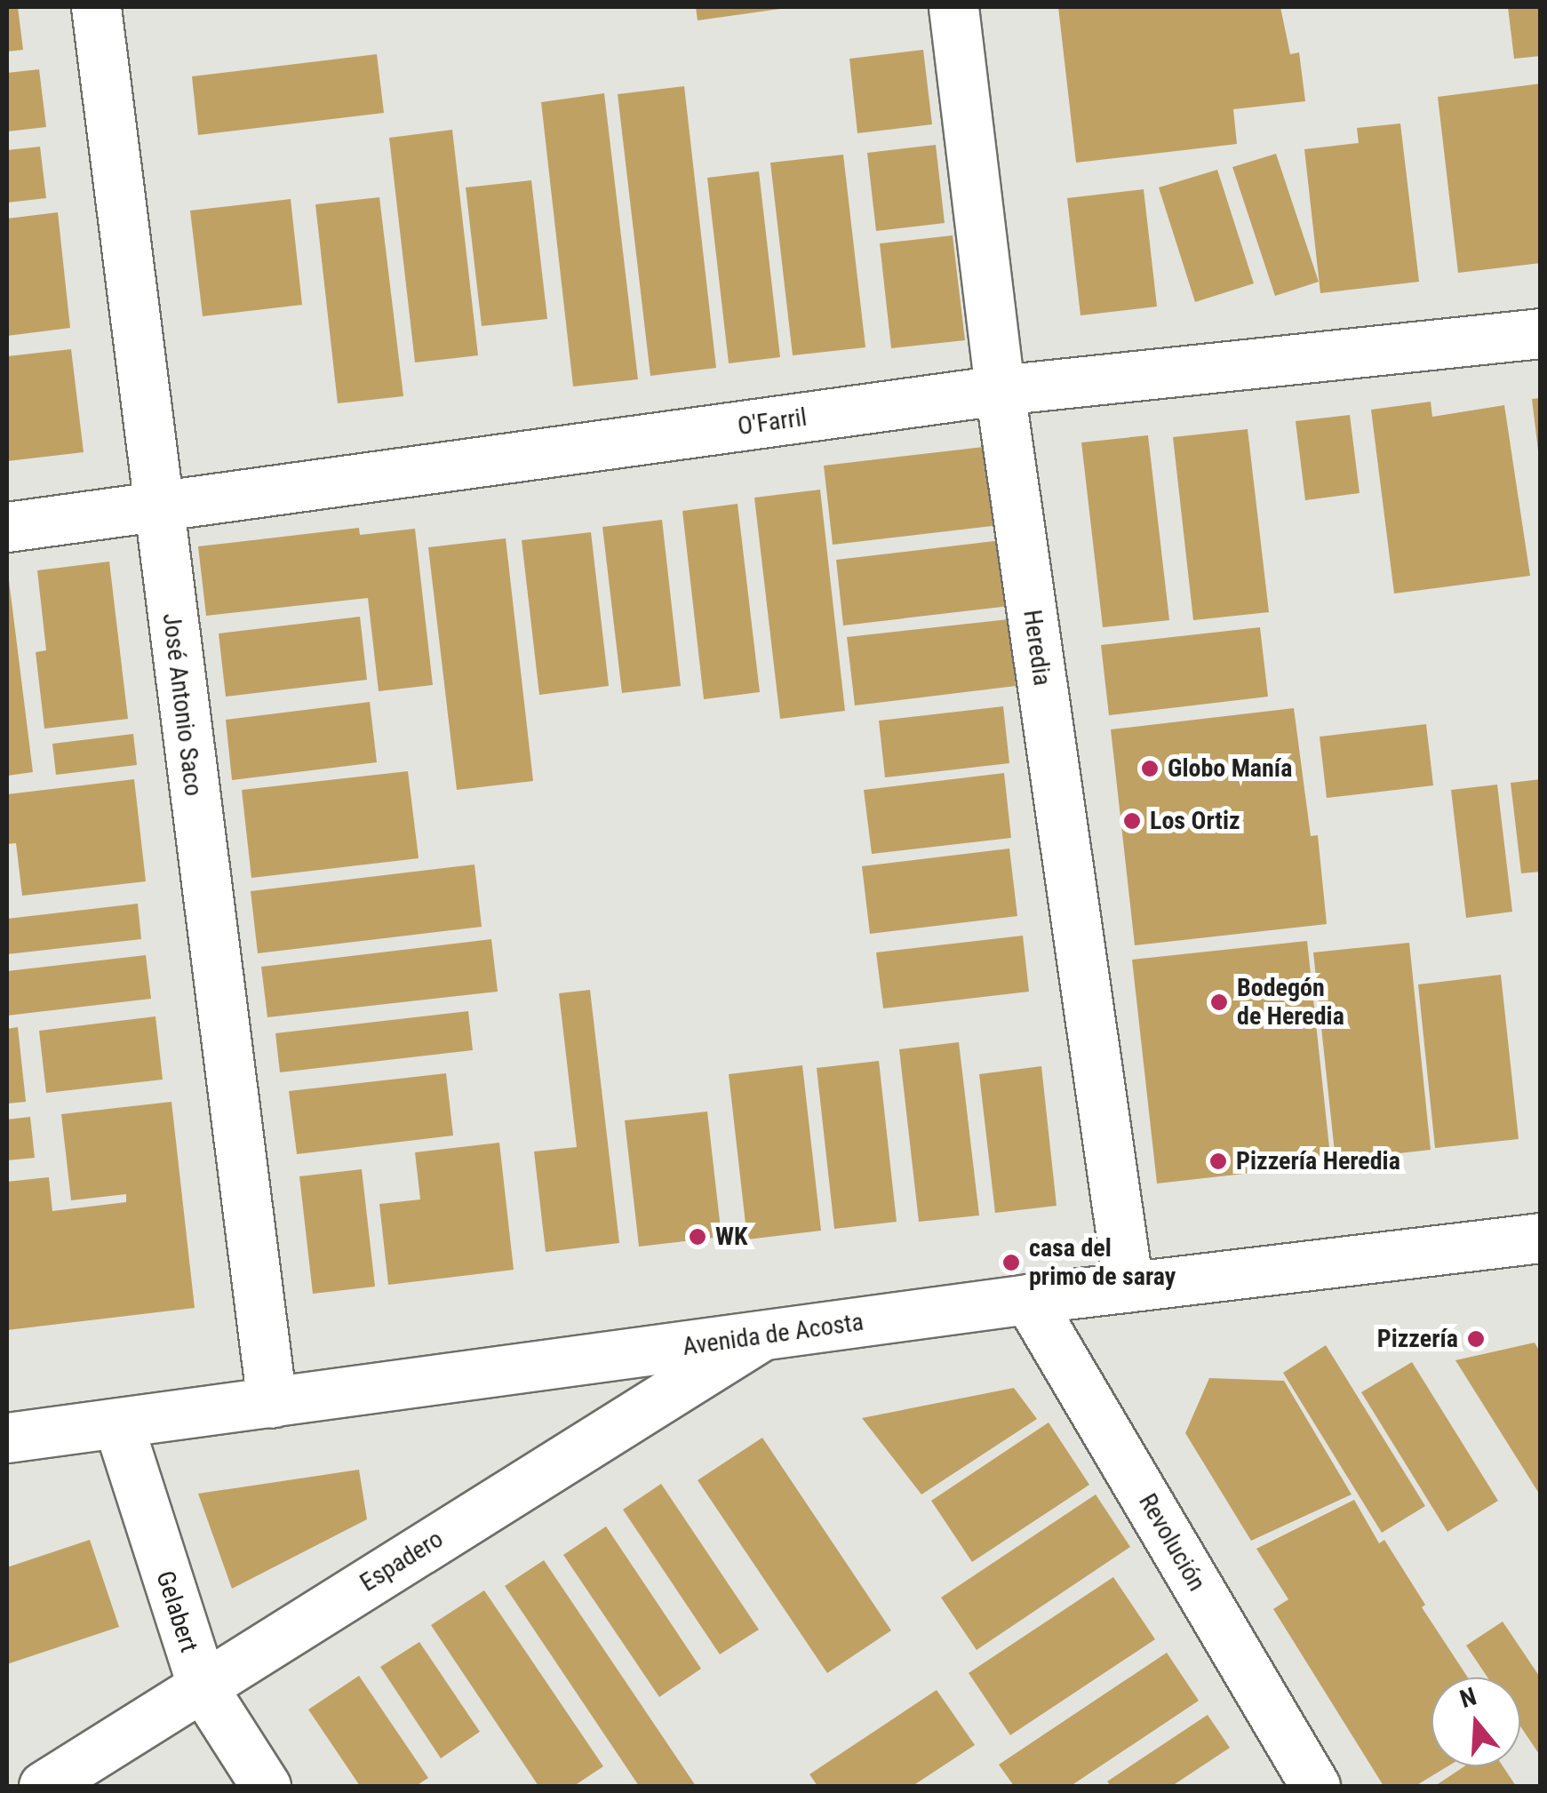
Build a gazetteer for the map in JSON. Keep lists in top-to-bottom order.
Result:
{
  "streets": {
    "street": [
      "O'Farril",
      "Heredia",
      "José Antonio Saco",
      "Avenida de Acosta",
      "Revolución",
      "Espadero",
      "Gelabert"
    ]
  },
  "crossings": [
    ["O'Farril", "Heredia"],
    ["O'Farril", "José Antonio Saco"],
    ["Heredia", "Avenida de Acosta"],
    ["José Antonio Saco", "Avenida de Acosta"],
    ["Avenida de Acosta", "Revolución"],
    ["Avenida de Acosta", "Espadero"],
    ["Avenida de Acosta", "Gelabert"],
    ["Espadero", "Gelabert"]
  ],
  "places": [
    "Globo Manía",
    "Los Ortiz",
    "Bodegón de Heredia",
    "Pizzería Heredia",
    "WK",
    "casa del primo de saray",
    "Pizzería"
  ],
  "north": "top"
}
